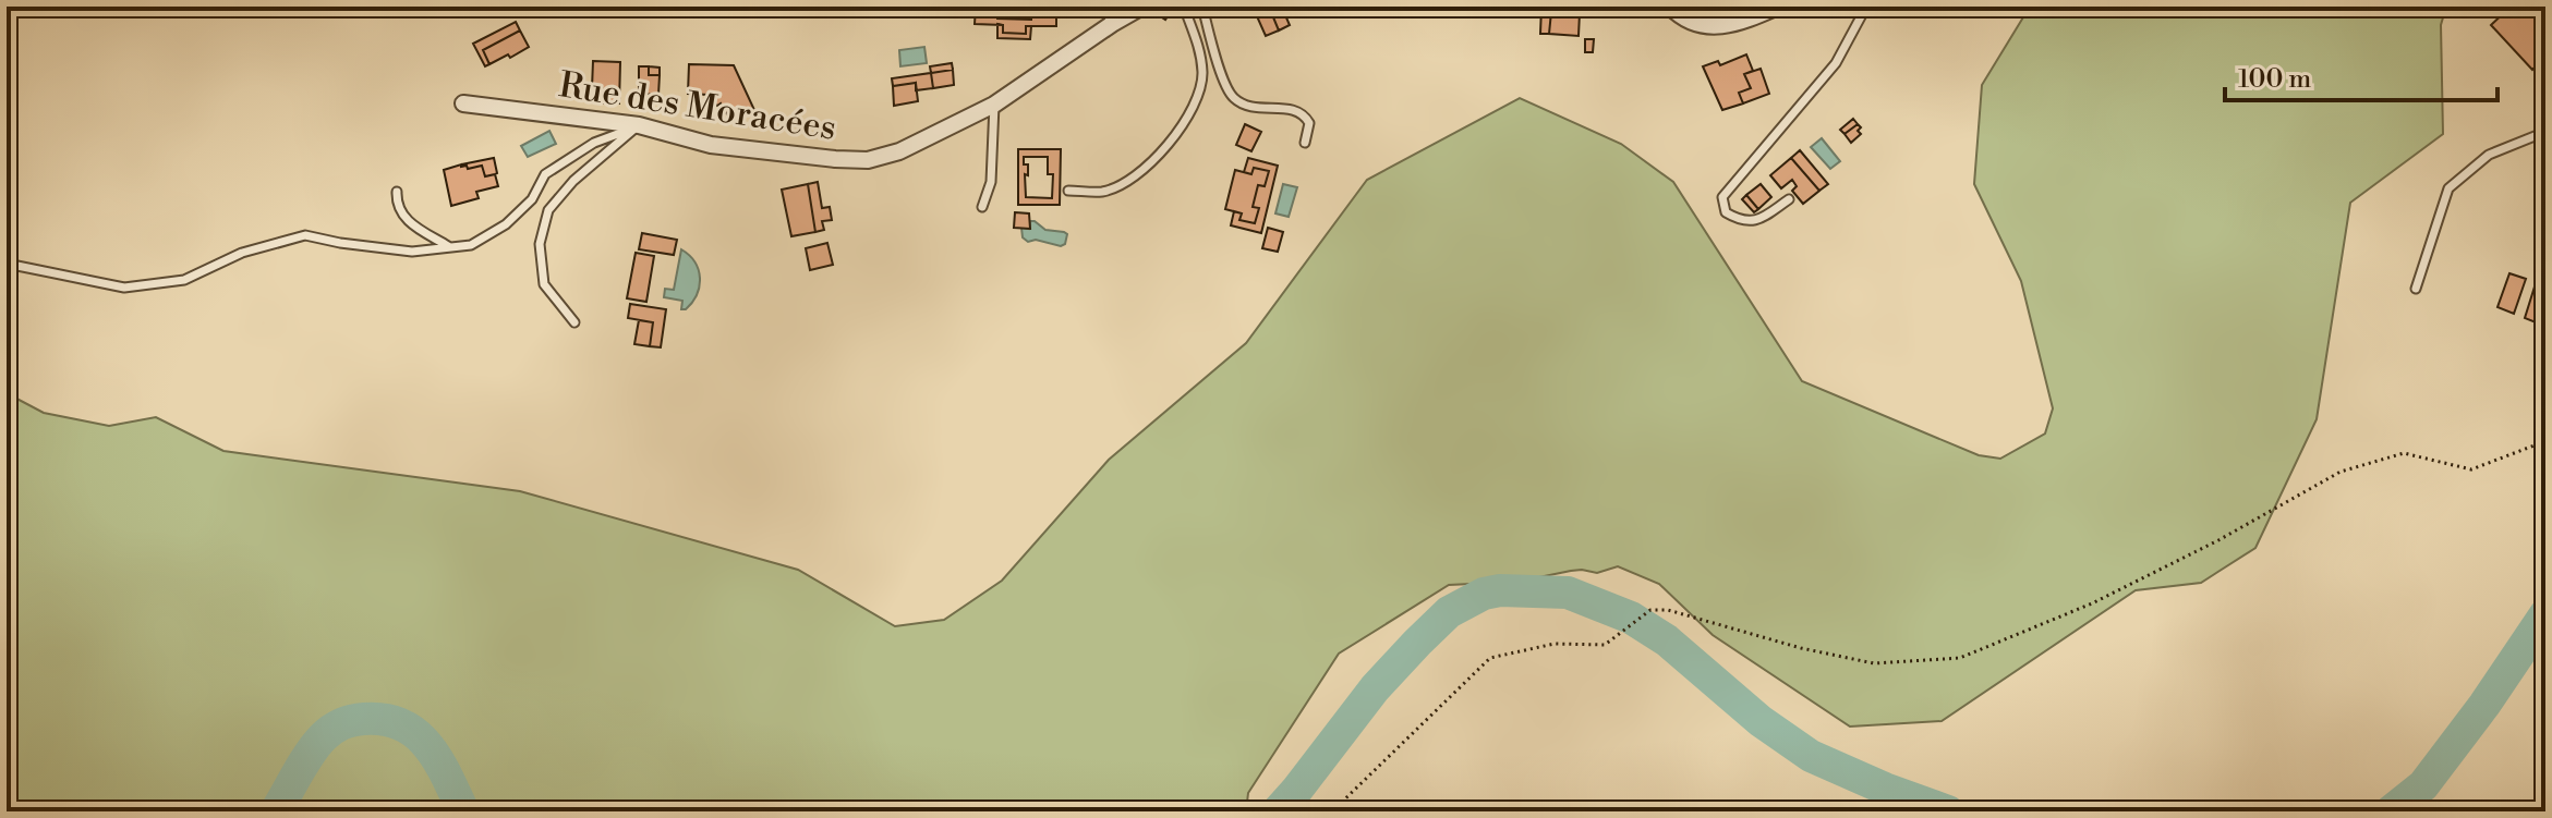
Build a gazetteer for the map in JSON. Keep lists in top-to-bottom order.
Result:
{
  "streets": {
    "street": ["Rue des Moracées"]
  },
  "scale_bar": "100 m"
}
